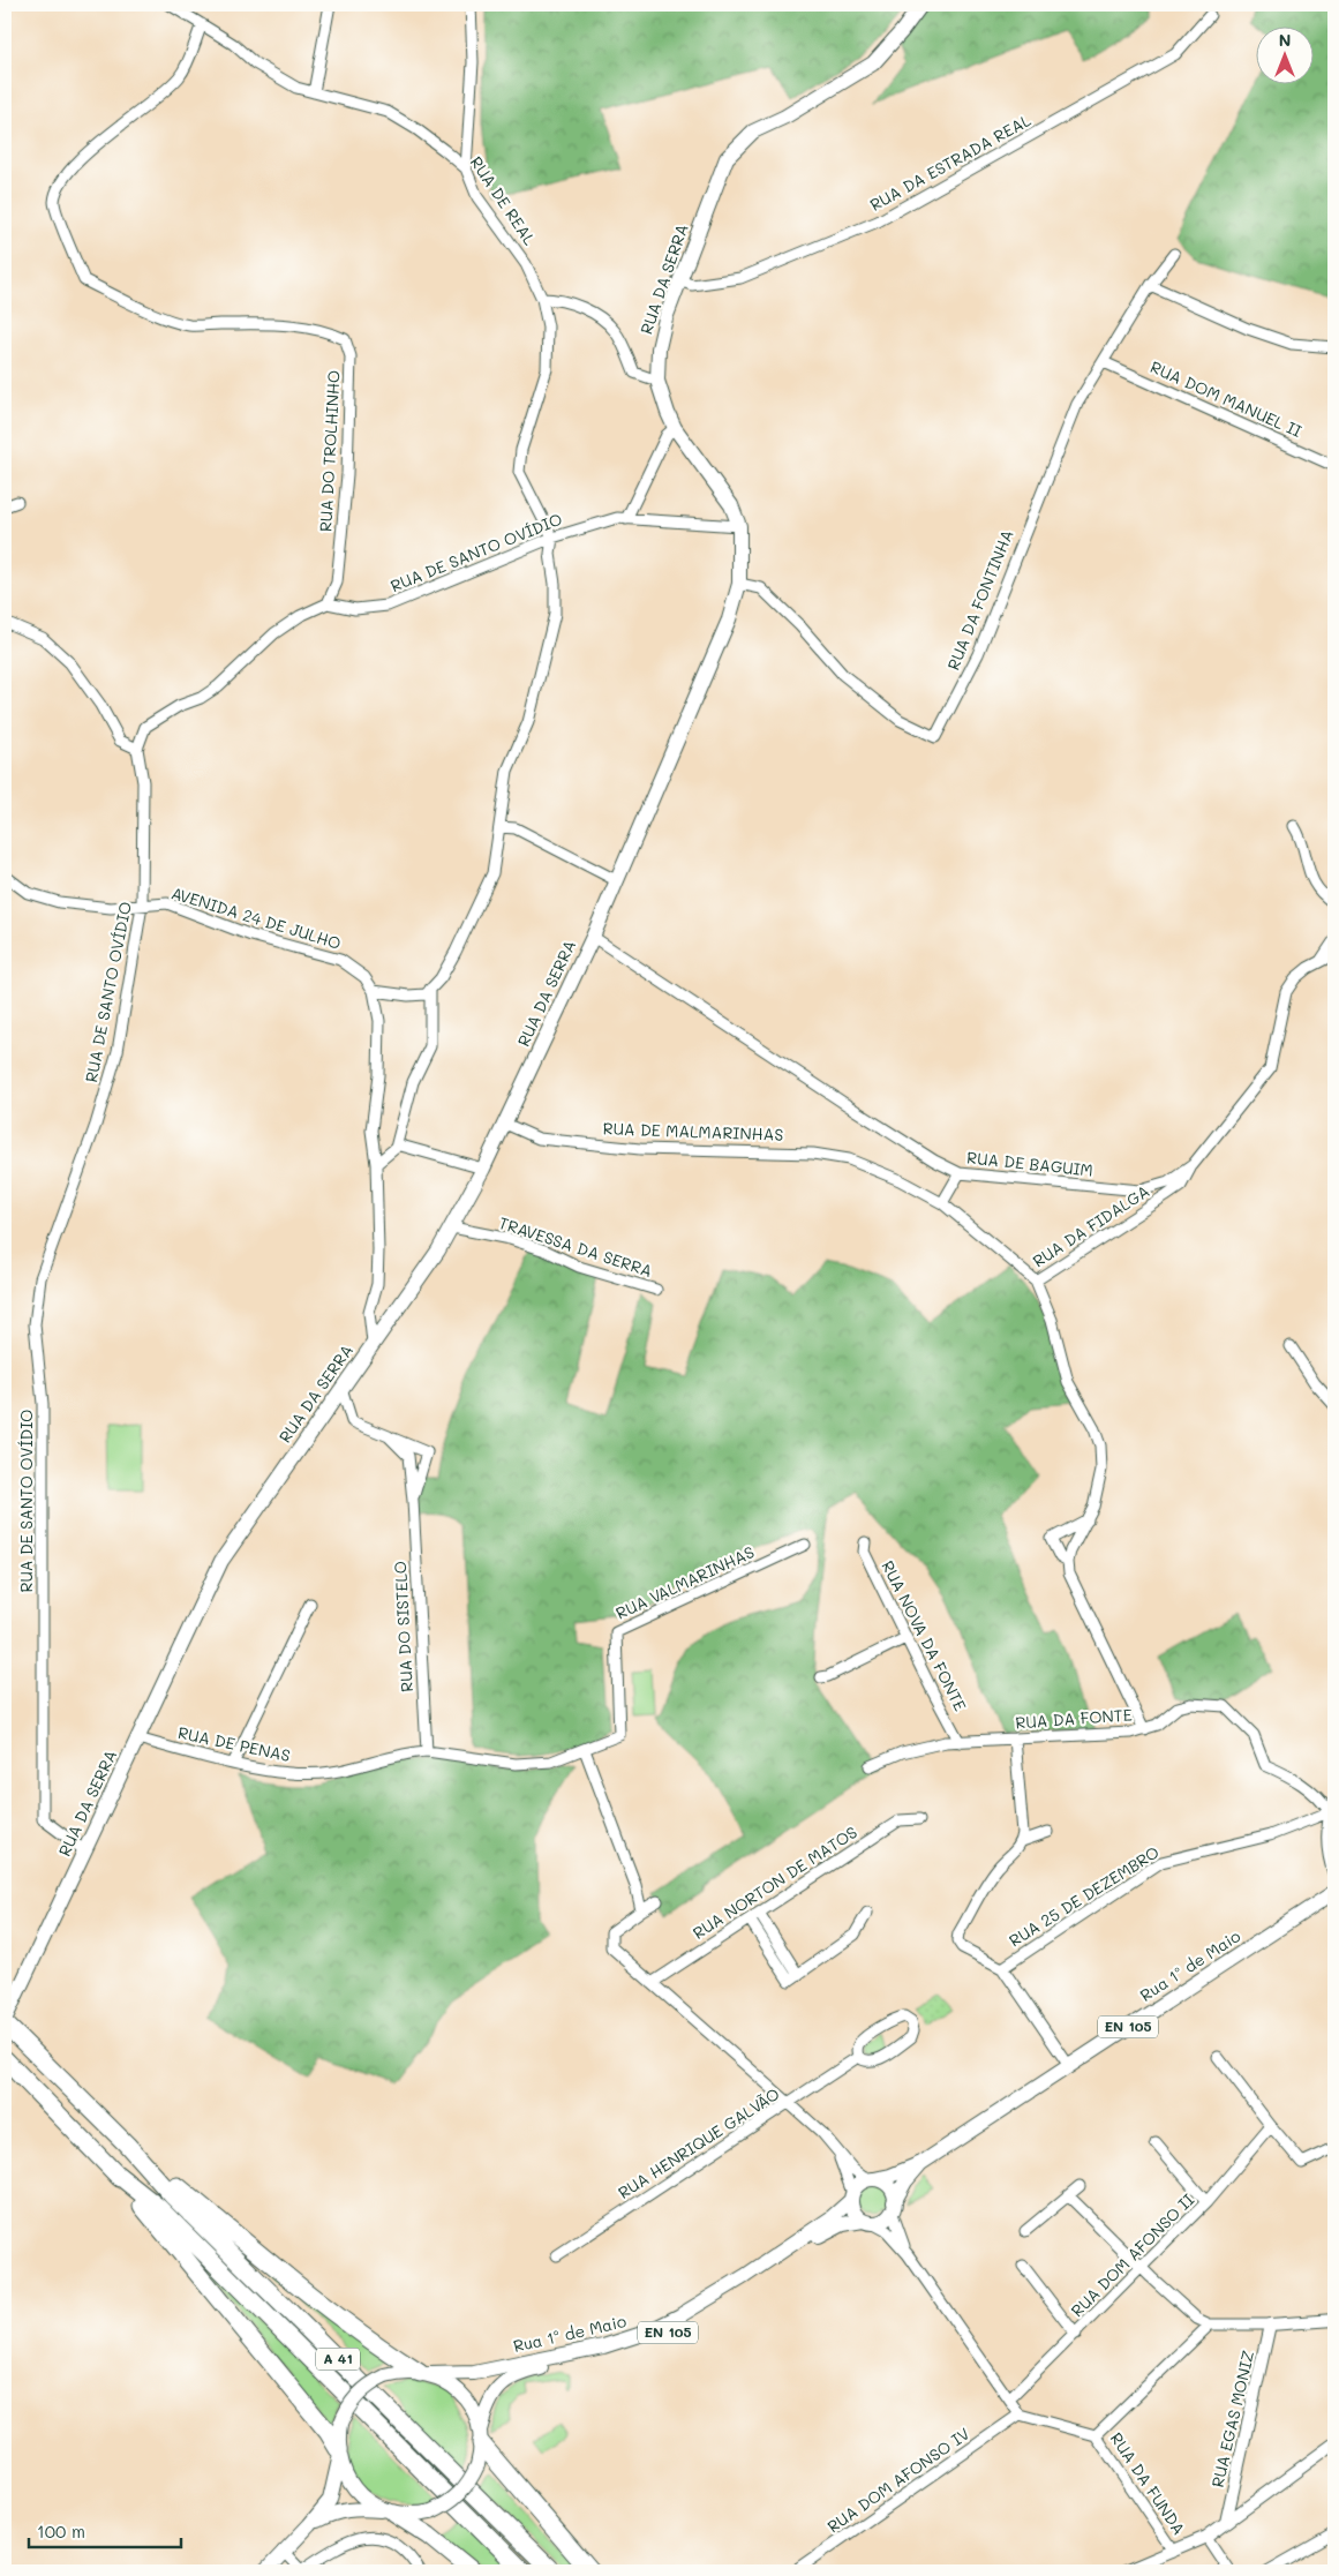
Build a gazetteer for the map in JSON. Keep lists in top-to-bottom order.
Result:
{
  "streets": {
    "highway": ["A 41"],
    "main road": ["RUA DA SERRA", "Rua 1º de Maio", "EN 105"],
    "street": [
      "RUA DA ESTRADA REAL",
      "RUA DE REAL",
      "RUA DOM MANUEL II",
      "RUA DO TROLHINHO",
      "RUA DE SANTO OVÍDIO",
      "RUA DA FONTINHA",
      "AVENIDA 24 DE JULHO",
      "RUA DE MALMARINHAS",
      "RUA DE BAGUIM",
      "RUA DA FIDALGA",
      "TRAVESSA DA SERRA",
      "RUA VALMARINHAS",
      "RUA DO SISTELO",
      "RUA NOVA DA FONTE",
      "RUA DA FONTE",
      "RUA DE PENAS",
      "RUA NORTON DE MATOS",
      "RUA 25 DE DEZEMBRO",
      "RUA HENRIQUE GALVÃO",
      "RUA DOM AFONSO II",
      "RUA EGAS MONIZ",
      "RUA DOM AFONSO IV",
      "RUA DA FUNDA"
    ]
  },
  "crossings": [
    ["RUA DA ESTRADA REAL", "RUA DA SERRA"],
    ["RUA DE REAL", "RUA DO TROLHINHO"],
    ["RUA DE REAL", "RUA DE SANTO OVÍDIO"],
    ["RUA DA SERRA", "RUA DE SANTO OVÍDIO"],
    ["RUA DA SERRA", "RUA DA FONTINHA"],
    ["RUA DA SERRA", "AVENIDA 24 DE JULHO"],
    ["RUA DA SERRA", "RUA DE MALMARINHAS"],
    ["RUA DA SERRA", "RUA DE BAGUIM"],
    ["RUA DA SERRA", "TRAVESSA DA SERRA"],
    ["RUA DA SERRA", "RUA DO SISTELO"],
    ["RUA DA SERRA", "RUA DE PENAS"],
    ["RUA DA SERRA", "A 41"],
    ["RUA DOM MANUEL II", "RUA DA FONTINHA"],
    ["RUA DO TROLHINHO", "RUA DE SANTO OVÍDIO"],
    ["RUA DE SANTO OVÍDIO", "AVENIDA 24 DE JULHO"],
    ["RUA DE MALMARINHAS", "RUA DA FIDALGA"],
    ["RUA DE BAGUIM", "RUA DA FIDALGA"],
    ["RUA VALMARINHAS", "RUA DE PENAS"],
    ["RUA DO SISTELO", "RUA DE PENAS"],
    ["RUA NOVA DA FONTE", "RUA DA FONTE"],
    ["RUA DA FONTE", "RUA 25 DE DEZEMBRO"],
    ["RUA 25 DE DEZEMBRO", "Rua 1º de Maio"],
    ["Rua 1º de Maio", "EN 105"]
  ],
  "scale_bar": "100 m",
  "north": "top"
}
